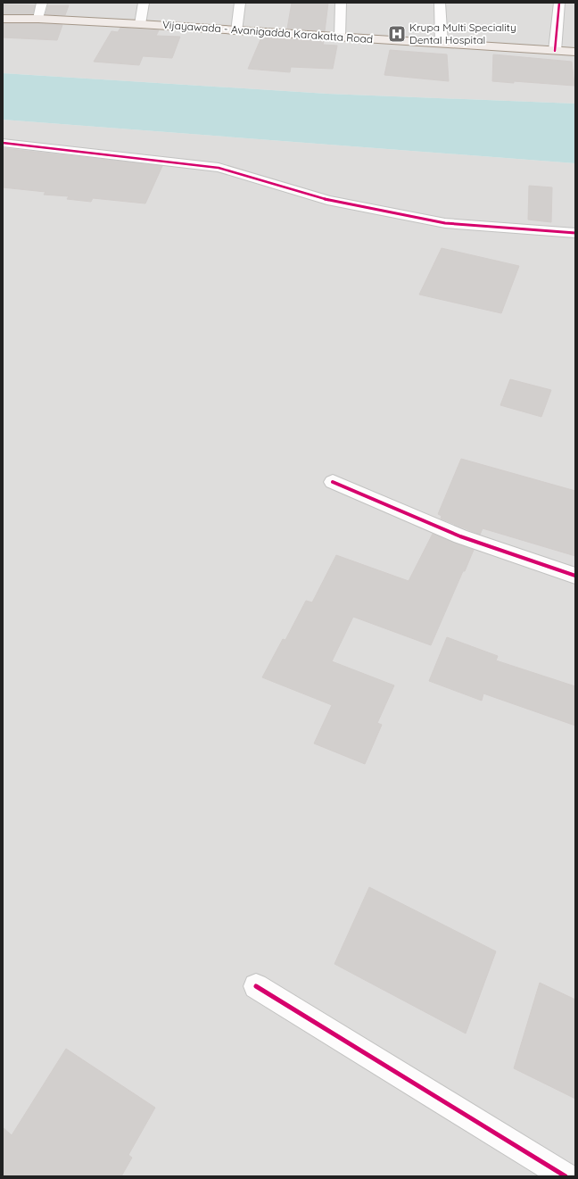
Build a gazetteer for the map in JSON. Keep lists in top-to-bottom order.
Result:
{
  "streets": {
    "main road": ["Vijayawada - Avanigadda Karakatta Road"]
  },
  "places": {
    "hospital": ["Krupa Multi Speciality Dental Hospital"]
  }
}
